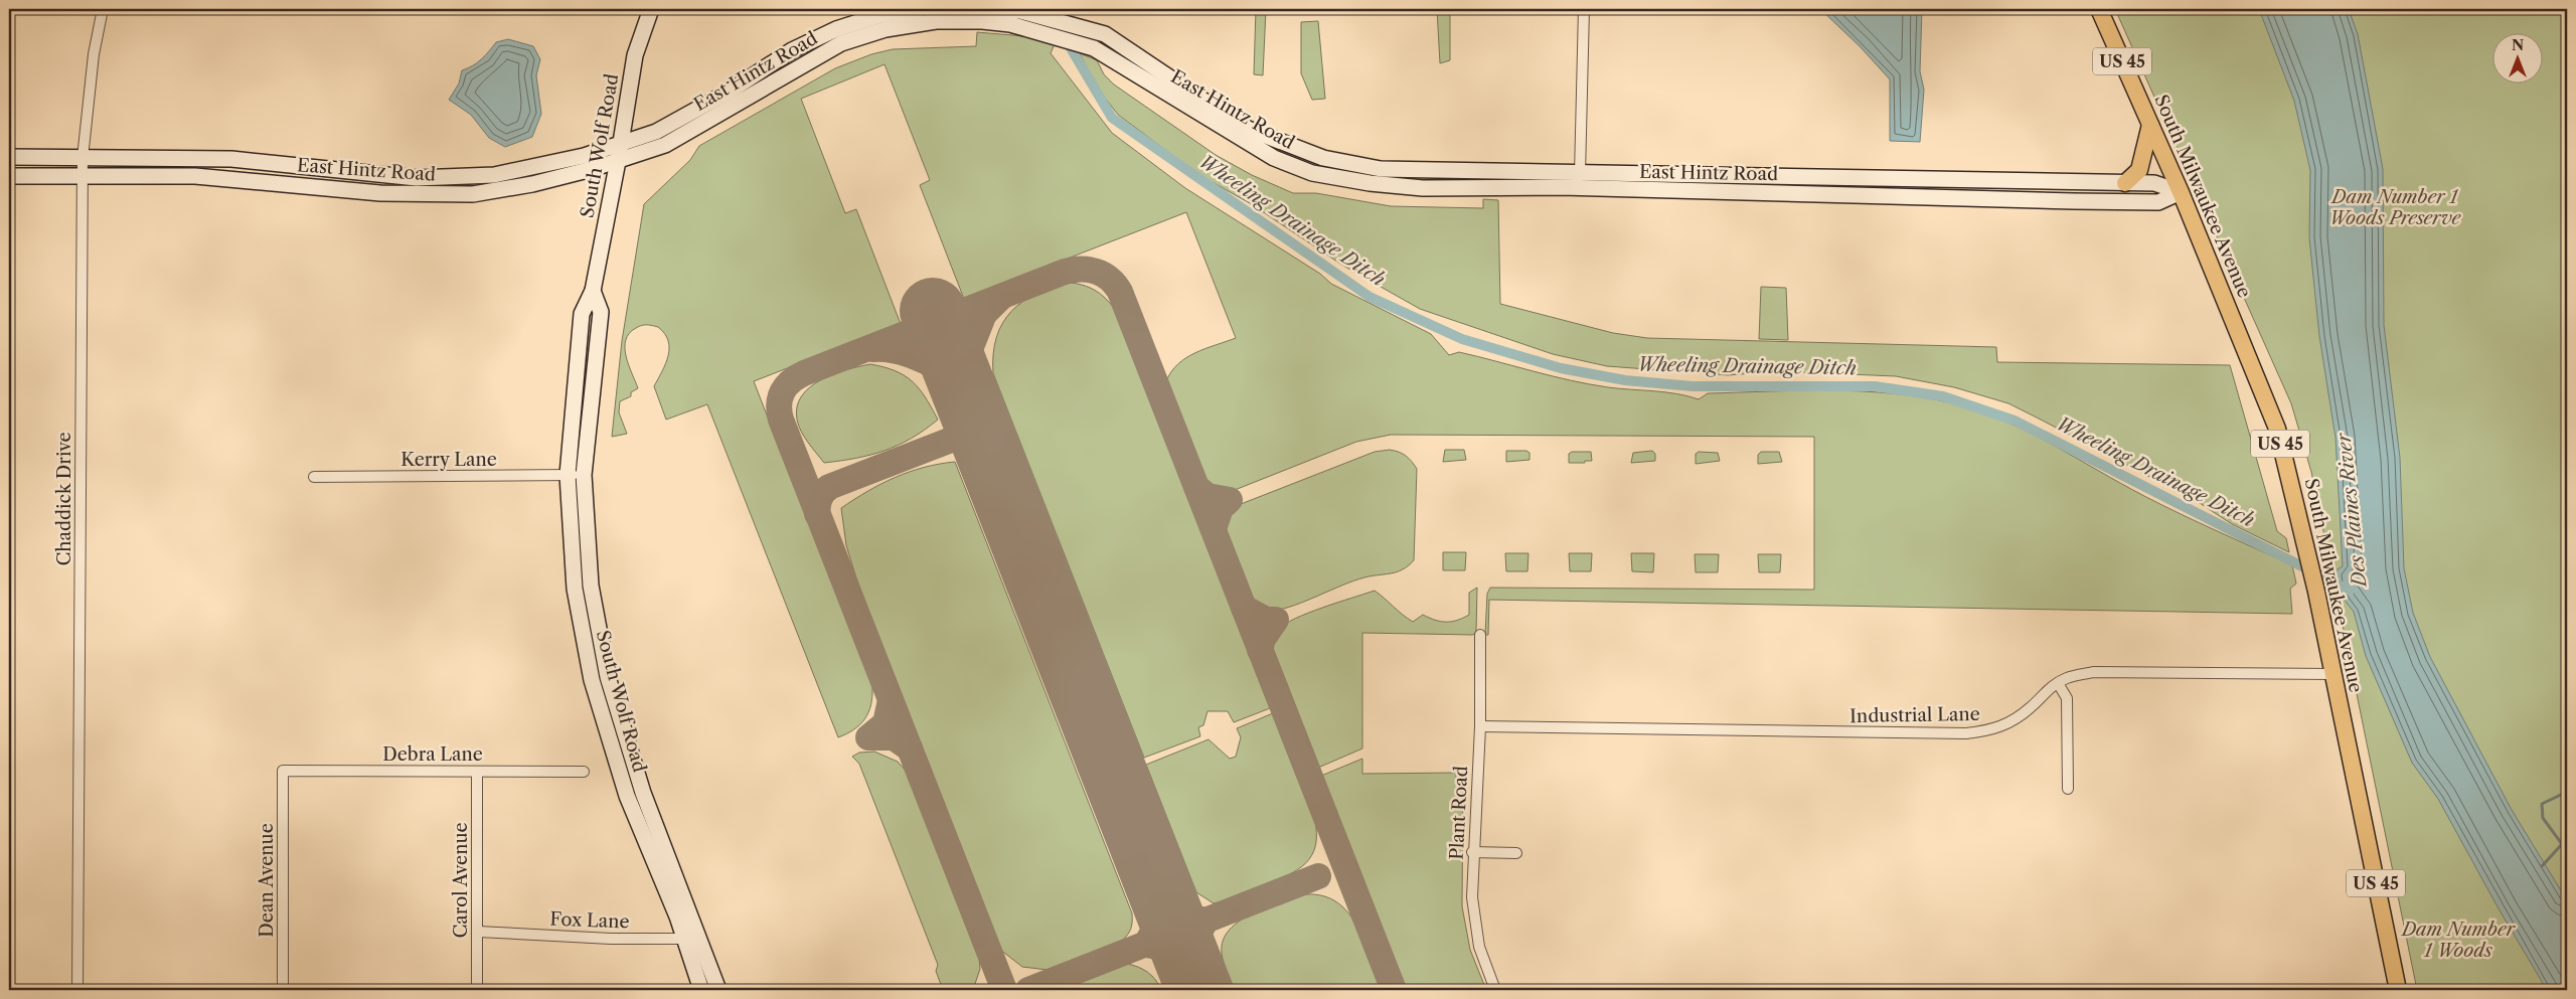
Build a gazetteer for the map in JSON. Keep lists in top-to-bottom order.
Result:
{
  "streets": {
    "main road": [
      "US 45",
      "East Hintz Road",
      "South Wolf Road",
      "South Milwaukee Avenue"
    ],
    "street": [
      "Kerry Lane",
      "Chaddick Drive",
      "Industrial Lane",
      "Debra Lane",
      "Plant Road",
      "Dean Avenue",
      "Carol Avenue",
      "Fox Lane"
    ]
  },
  "crossings": [
    ["East Hintz Road", "South Wolf Road"],
    ["East Hintz Road", "South Milwaukee Avenue"],
    ["East Hintz Road", "Chaddick Drive"],
    ["South Wolf Road", "Kerry Lane"],
    ["South Wolf Road", "Fox Lane"],
    ["South Milwaukee Avenue", "Industrial Lane"],
    ["Industrial Lane", "Plant Road"],
    ["Debra Lane", "Dean Avenue"],
    ["Debra Lane", "Carol Avenue"],
    ["Carol Avenue", "Fox Lane"]
  ],
  "water": ["Wheeling Drainage Ditch", "Des Plaines River"],
  "parks": ["Dam Number 1 Woods Preserve", "Dam Number 1 Woods"],
  "north": "top"
}
